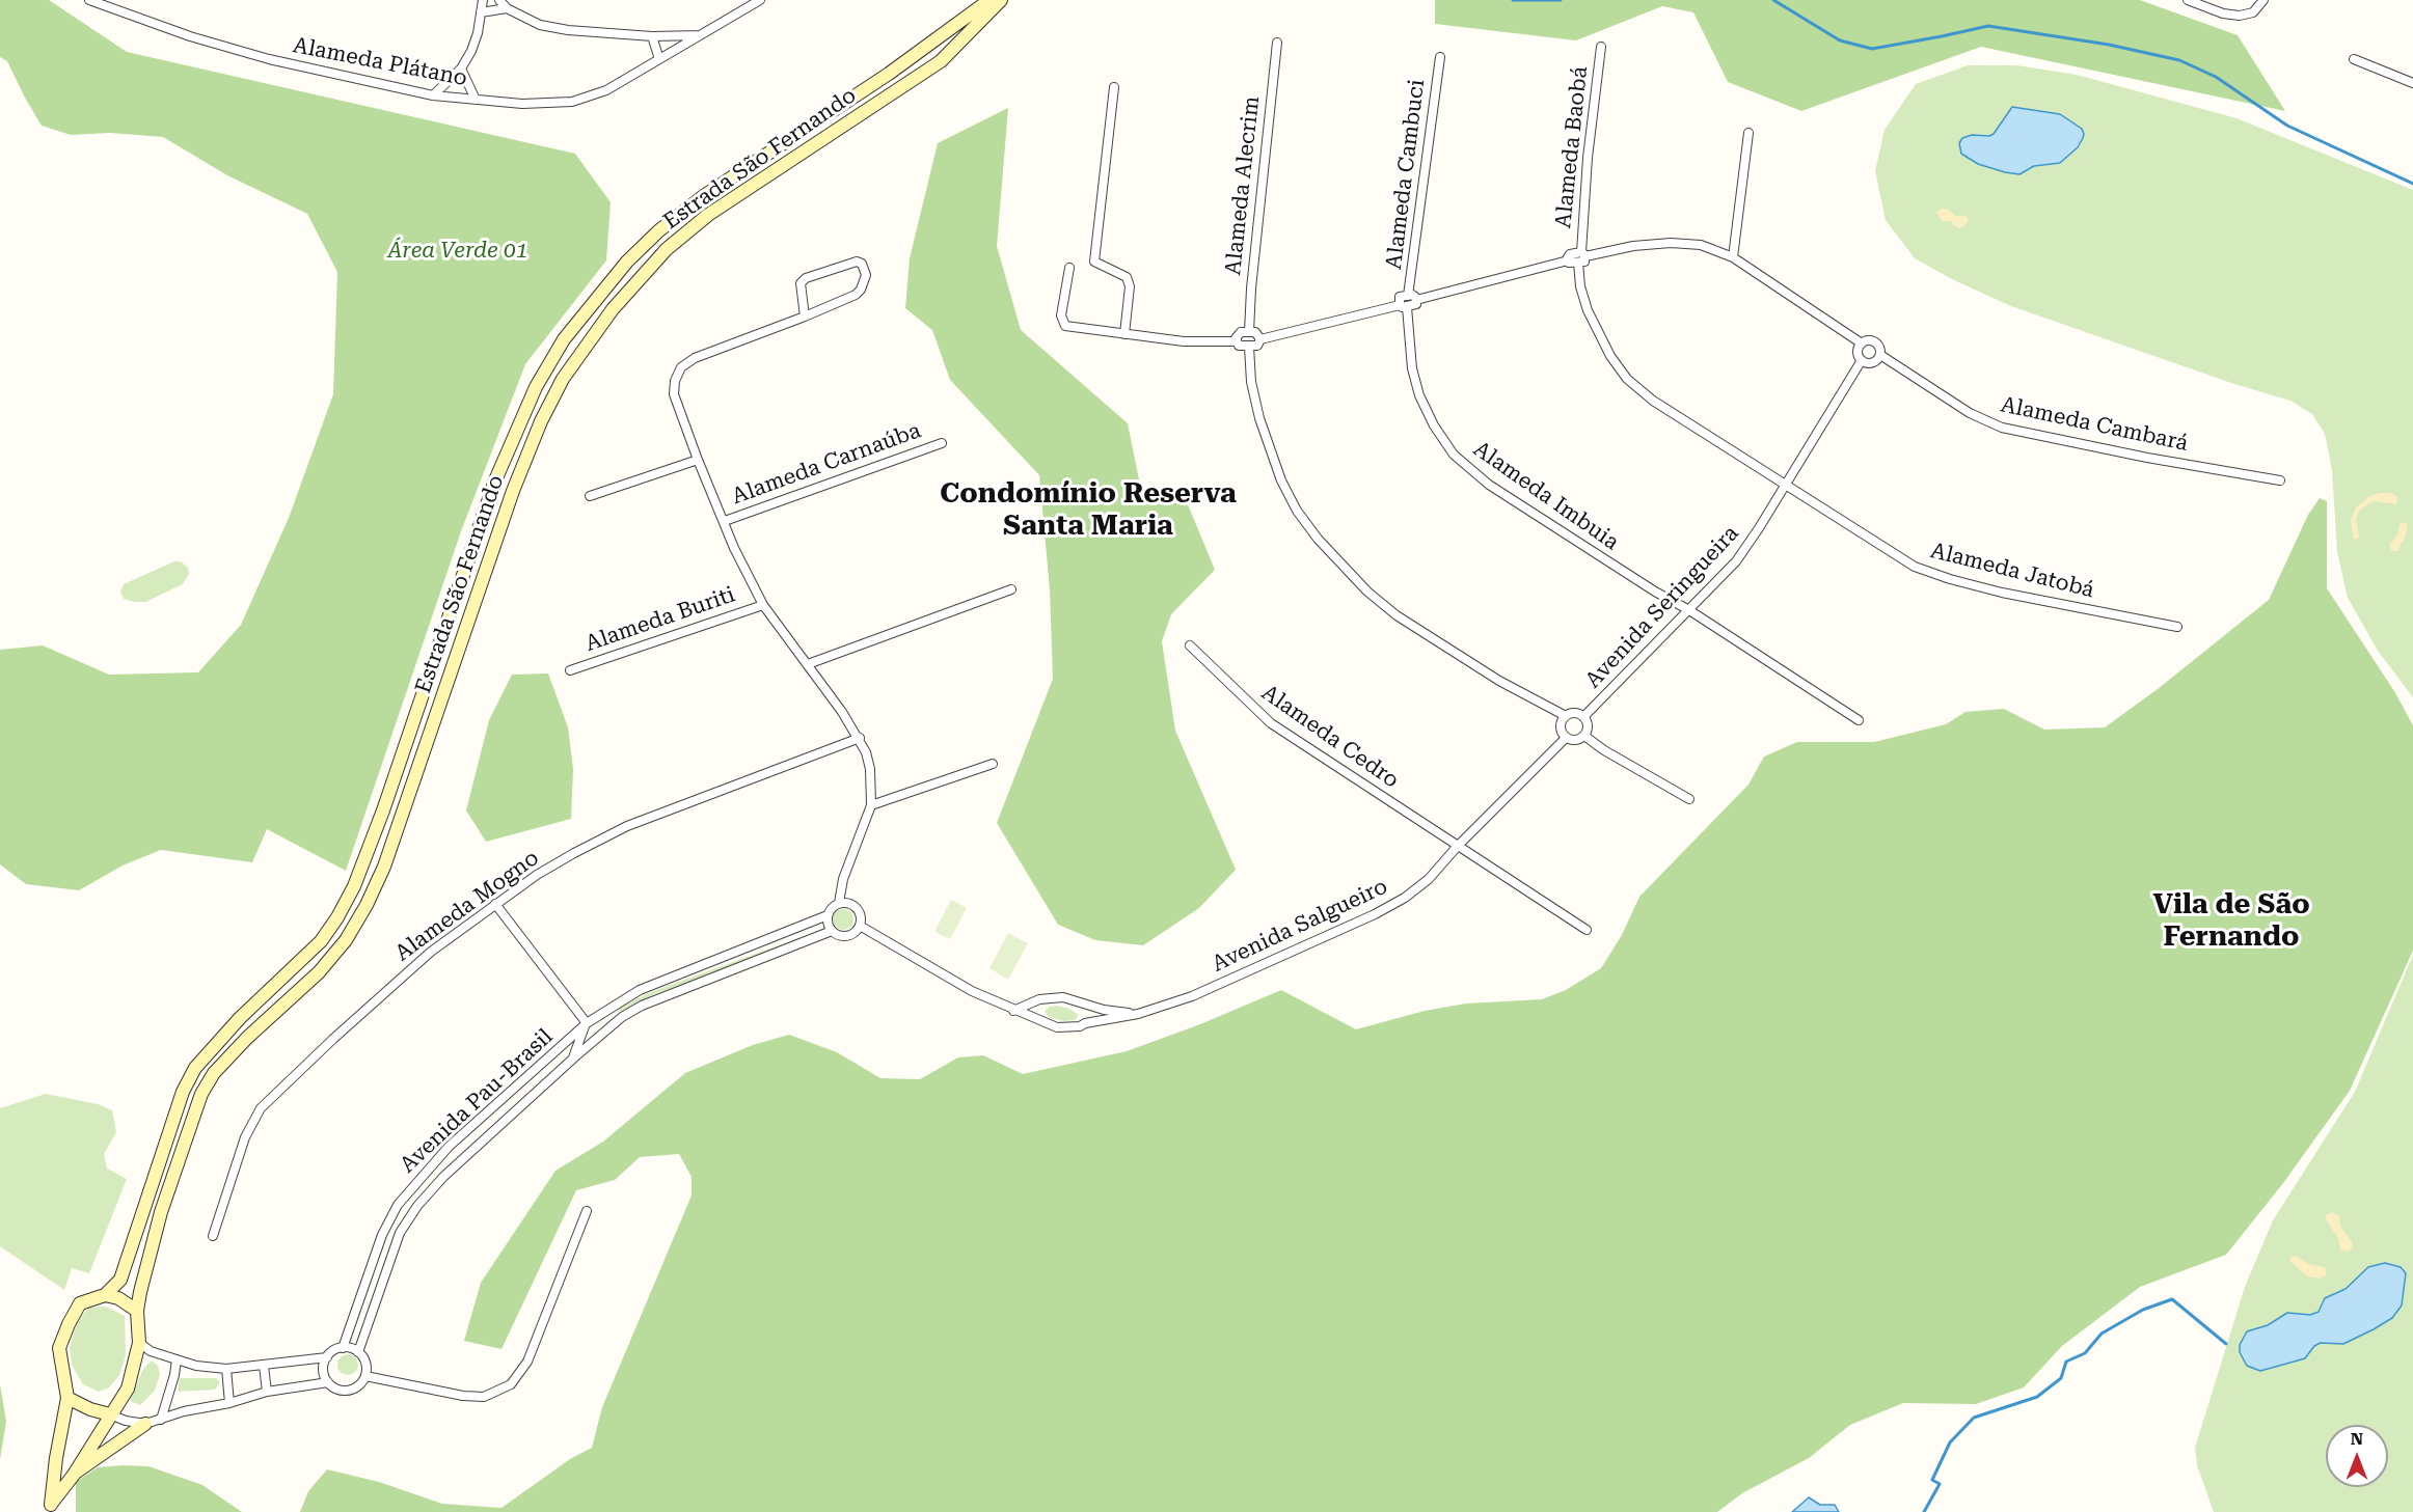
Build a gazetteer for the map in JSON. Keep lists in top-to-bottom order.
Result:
{
  "streets": {
    "main road": ["Estrada São Fernando"],
    "street": [
      "Alameda Plátano",
      "Alameda Baobá",
      "Alameda Cambuci",
      "Alameda Alecrim",
      "Alameda Cambará",
      "Alameda Carnaúba",
      "Alameda Imbuia",
      "Alameda Jatobá",
      "Avenida Seringueira",
      "Alameda Buriti",
      "Alameda Cedro",
      "Alameda Mogno",
      "Avenida Salgueiro",
      "Avenida Pau-Brasil"
    ]
  },
  "crossings": [
    ["Alameda Baobá", "Alameda Jatobá"],
    ["Alameda Baobá", "Avenida Seringueira"],
    ["Alameda Cambará", "Avenida Seringueira"],
    ["Alameda Imbuia", "Avenida Seringueira"],
    ["Alameda Jatobá", "Avenida Seringueira"],
    ["Avenida Seringueira", "Avenida Salgueiro"],
    ["Alameda Cedro", "Avenida Salgueiro"]
  ],
  "districts": ["Condomínio Reserva Santa Maria", "Vila de São Fernando"],
  "parks": ["Área Verde 01"],
  "north": "top"
}
